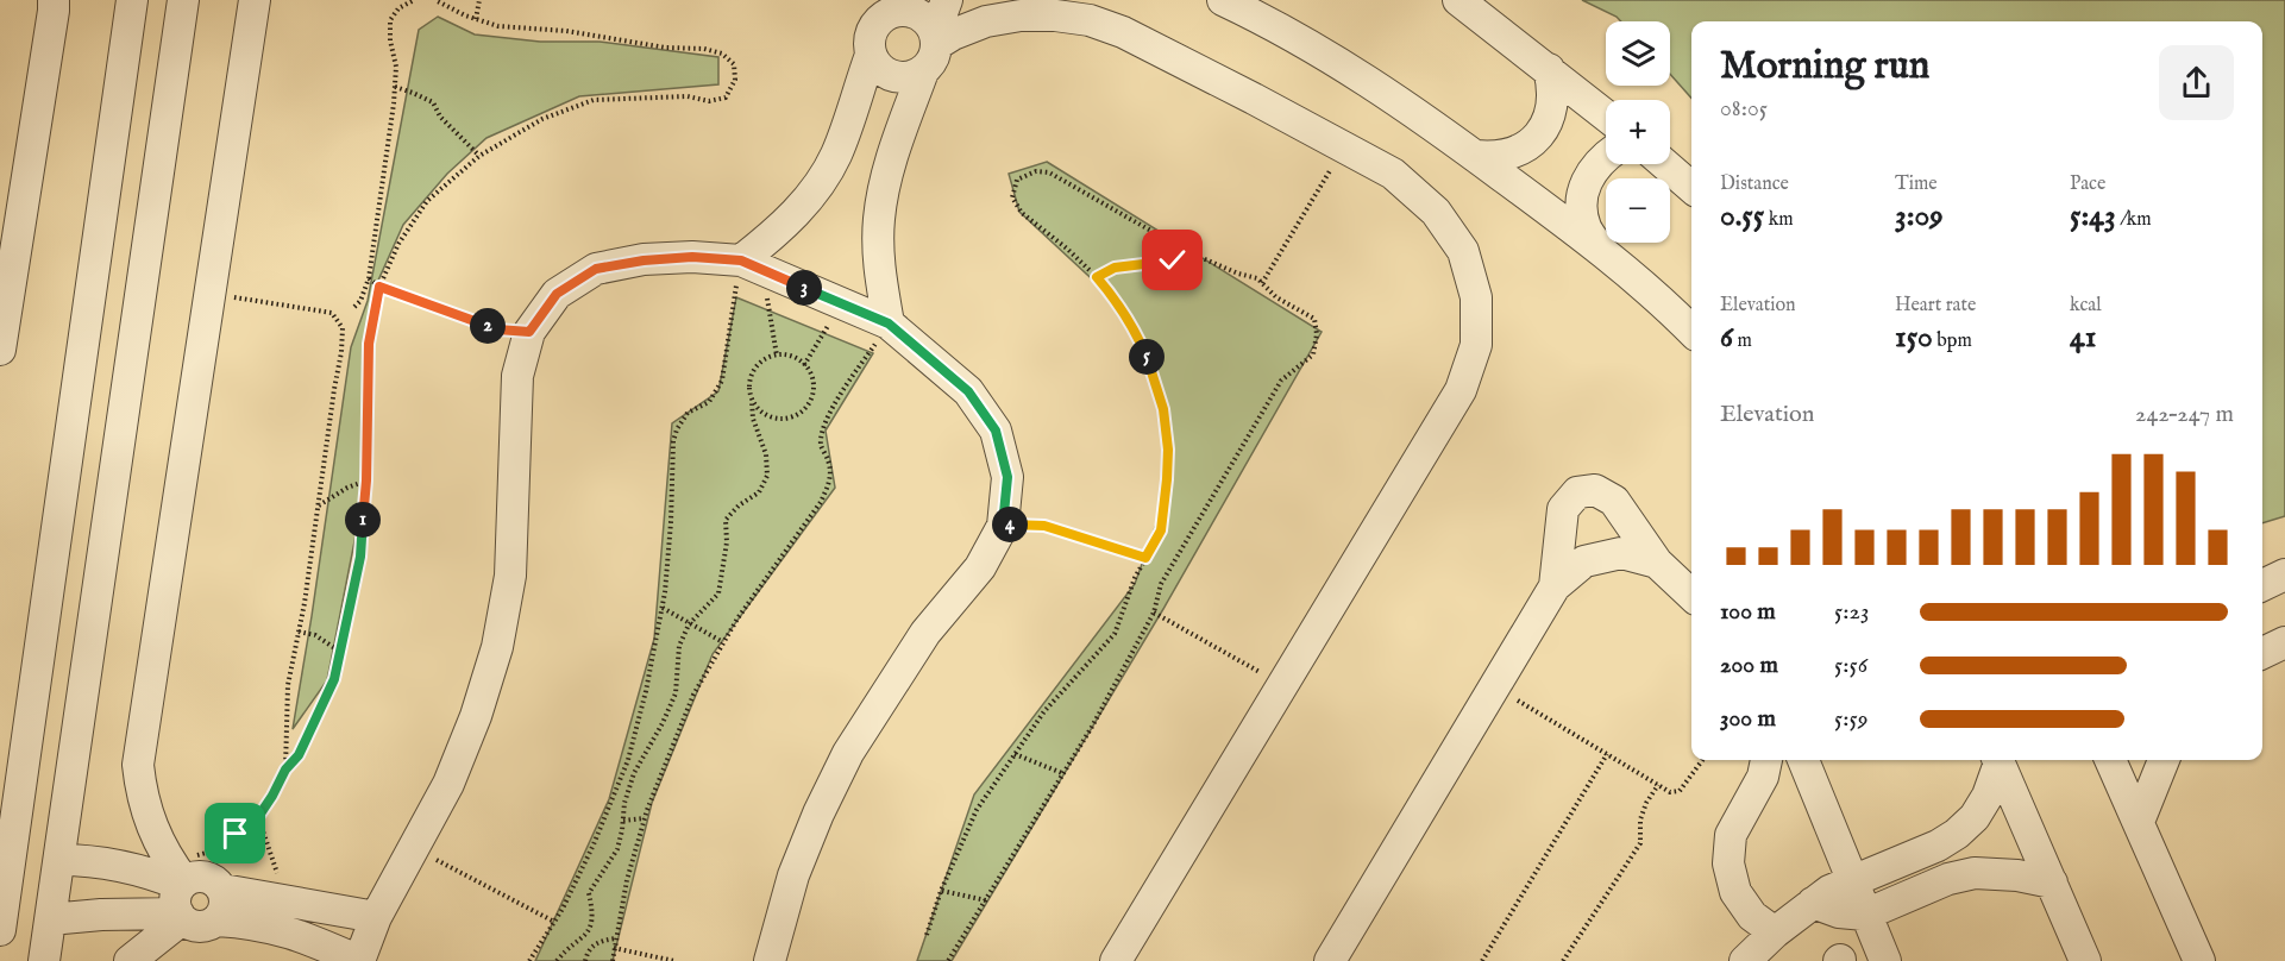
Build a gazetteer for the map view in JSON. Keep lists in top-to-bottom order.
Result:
{
  "page": {
    "map_buttons": ["+", "−"],
    "heading": ["Morning run", "08:05"],
    "stats": [
      ["Distance", "0.55 km"],
      ["Time", "3:09"],
      ["Pace", "5:43 /km"],
      ["Elevation", "6 m"],
      ["Heart rate", "150 bpm"],
      ["kcal", "41"]
    ],
    "pins": [
      "3",
      "2",
      "5",
      "1",
      "4"
    ],
    "chart": ["Elevation", "242–247 m"],
    "list": [
      {
        "name": "100 m",
        "note": "5:23"
      },
      {
        "name": "200 m",
        "note": "5:56"
      },
      {
        "name": "300 m",
        "note": "5:59"
      }
    ]
  }
}
